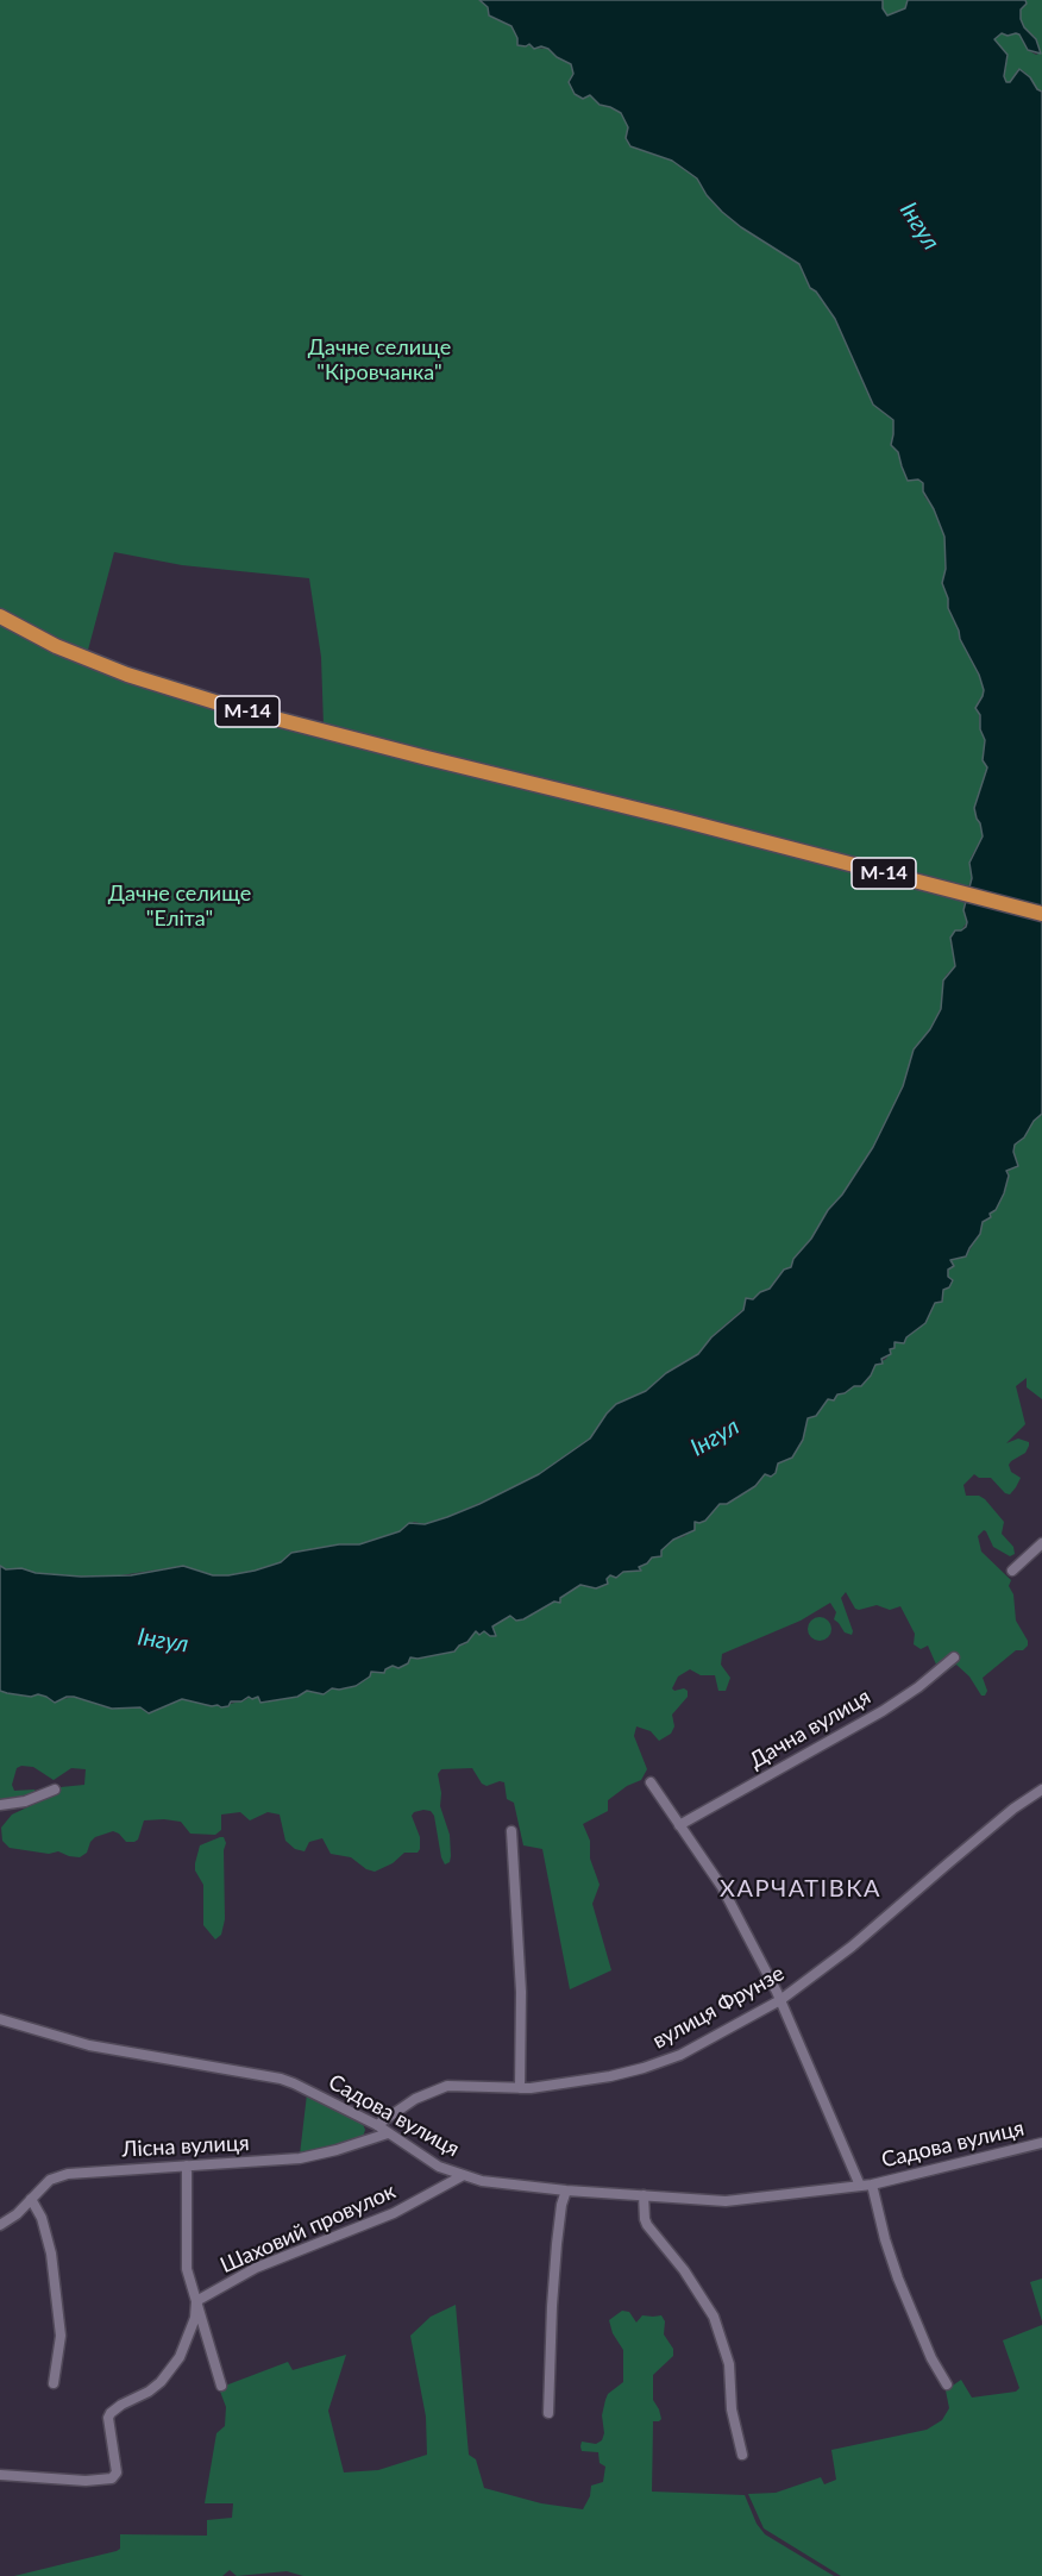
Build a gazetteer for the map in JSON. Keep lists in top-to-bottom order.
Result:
{
  "streets": {
    "highway": ["М-14"],
    "street": [
      "Дачна вулиця",
      "вулиця Фрунзе",
      "Садова вулиця",
      "Лісна вулиця",
      "Шаховий провулок"
    ]
  },
  "crossings": [
    ["Дачна вулиця", "Садова вулиця"],
    ["вулиця Фрунзе", "Садова вулиця"],
    ["Садова вулиця", "Лісна вулиця"],
    ["Садова вулиця", "Шаховий провулок"]
  ],
  "districts": ["ХАРЧАТІВКА"],
  "water": ["Інгул"],
  "parks": ["Дачне селище \"Кіровчанка\"", "Дачне селище \"Еліта\""]
}
